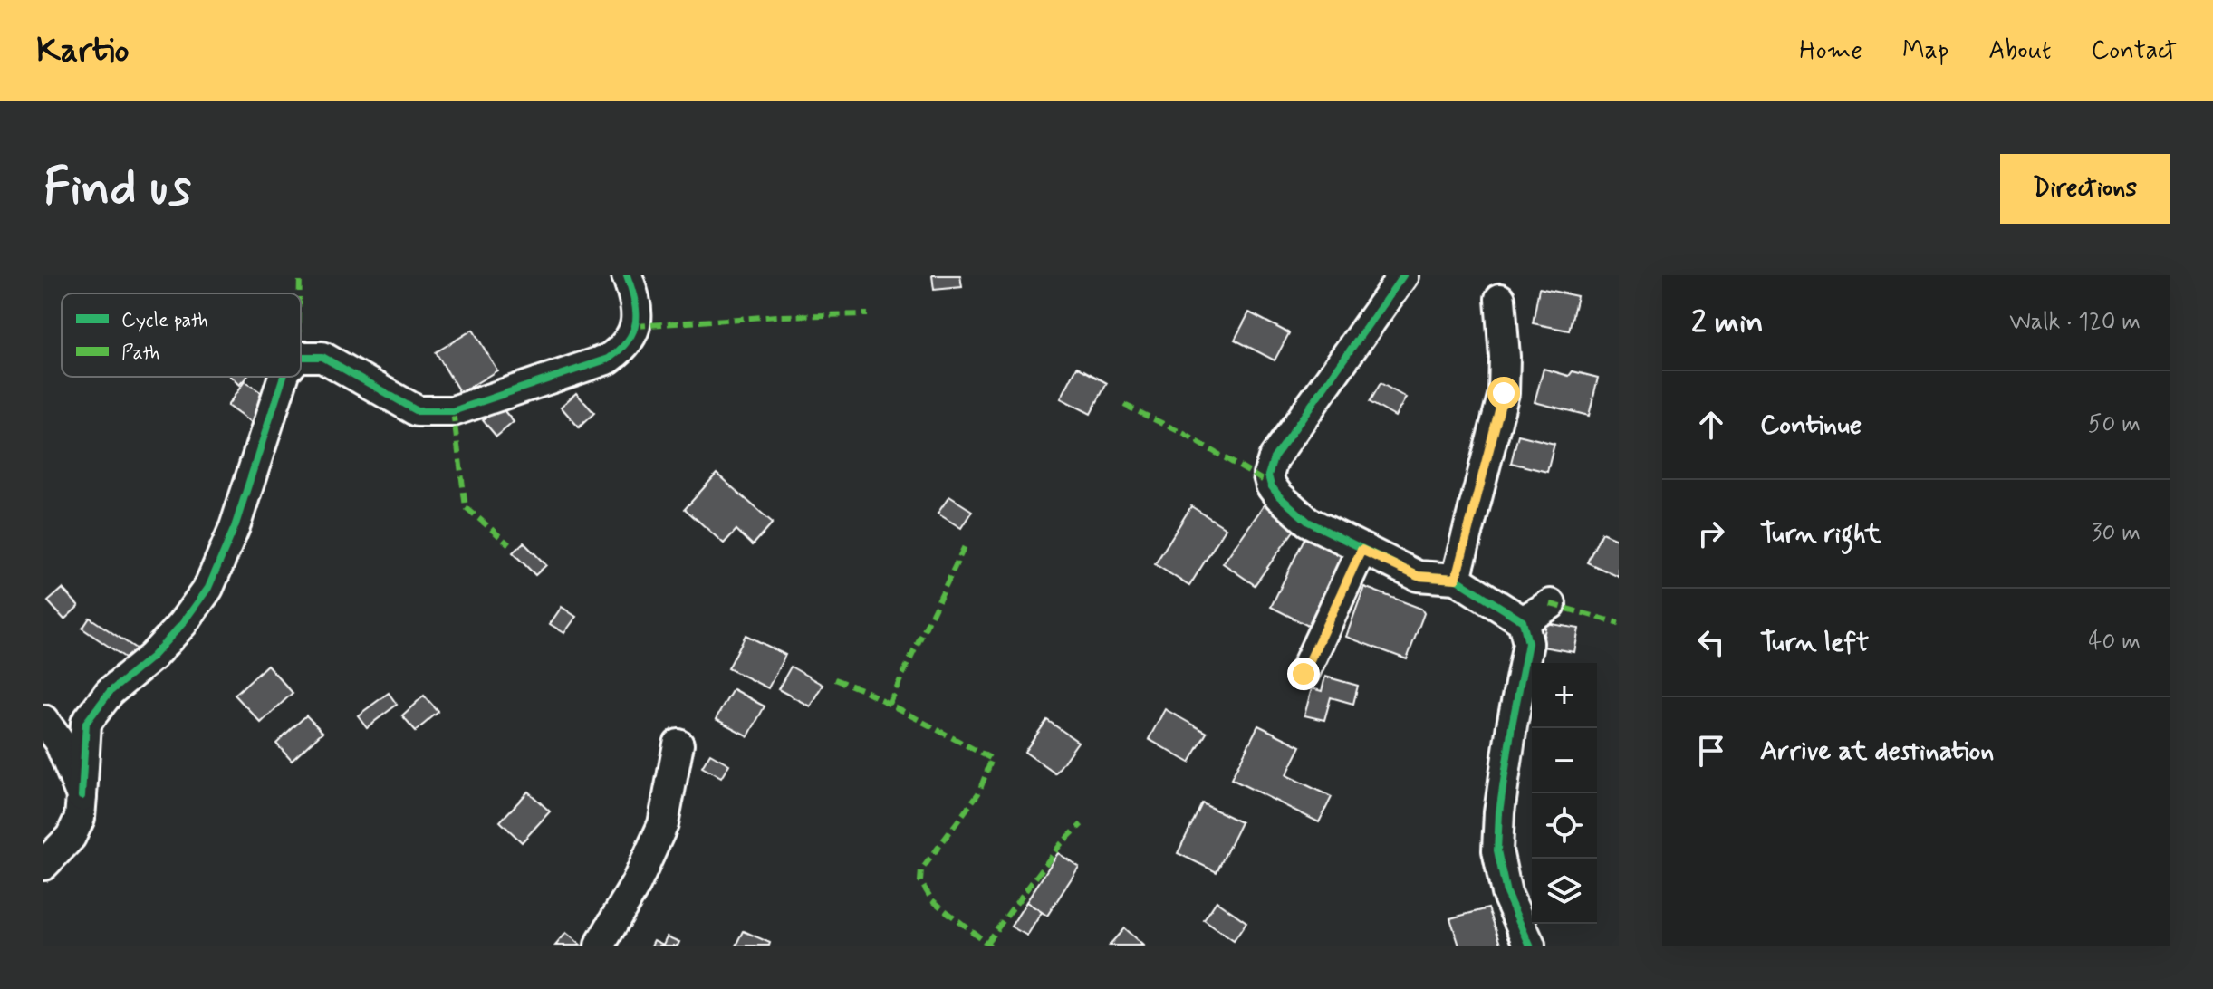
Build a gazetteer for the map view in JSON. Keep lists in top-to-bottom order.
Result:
{
  "legend": ["Cycle path", "Path"],
  "page": {
    "header": "Kartio",
    "nav": [
      "Home",
      "Map",
      "About",
      "Contact"
    ],
    "buttons": "Directions",
    "title": "Find us",
    "heading": ["2 min", "Walk · 120 m"],
    "list": [
      ["Continue", "50 m"],
      ["Turn right", "30 m"],
      ["Turn left", "40 m"],
      "Arrive at destination"
    ],
    "map_buttons": ["+", "−"]
  }
}
